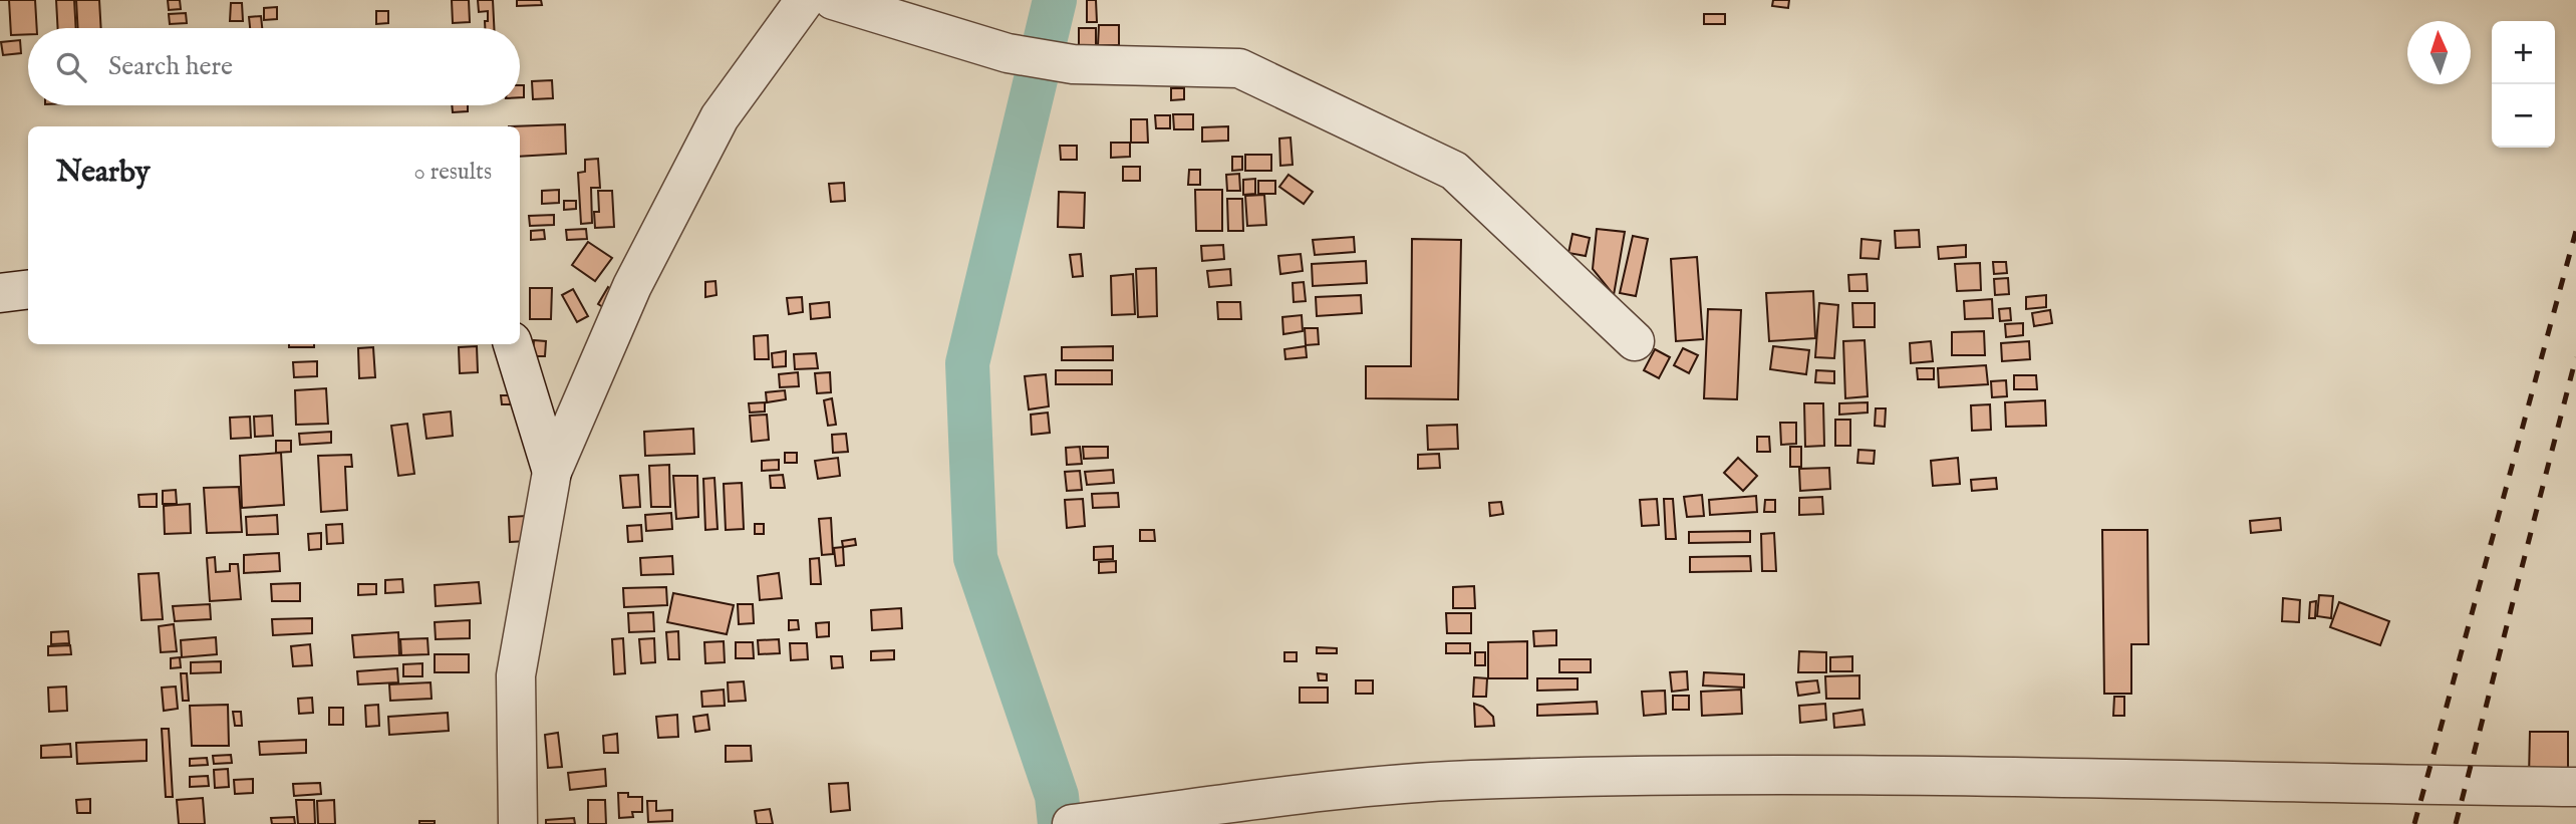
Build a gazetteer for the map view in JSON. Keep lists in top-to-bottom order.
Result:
{
  "north": "top",
  "page": {
    "map_buttons": ["+", "−"],
    "search": "Search here",
    "heading": ["Nearby", "0 results"]
  }
}
